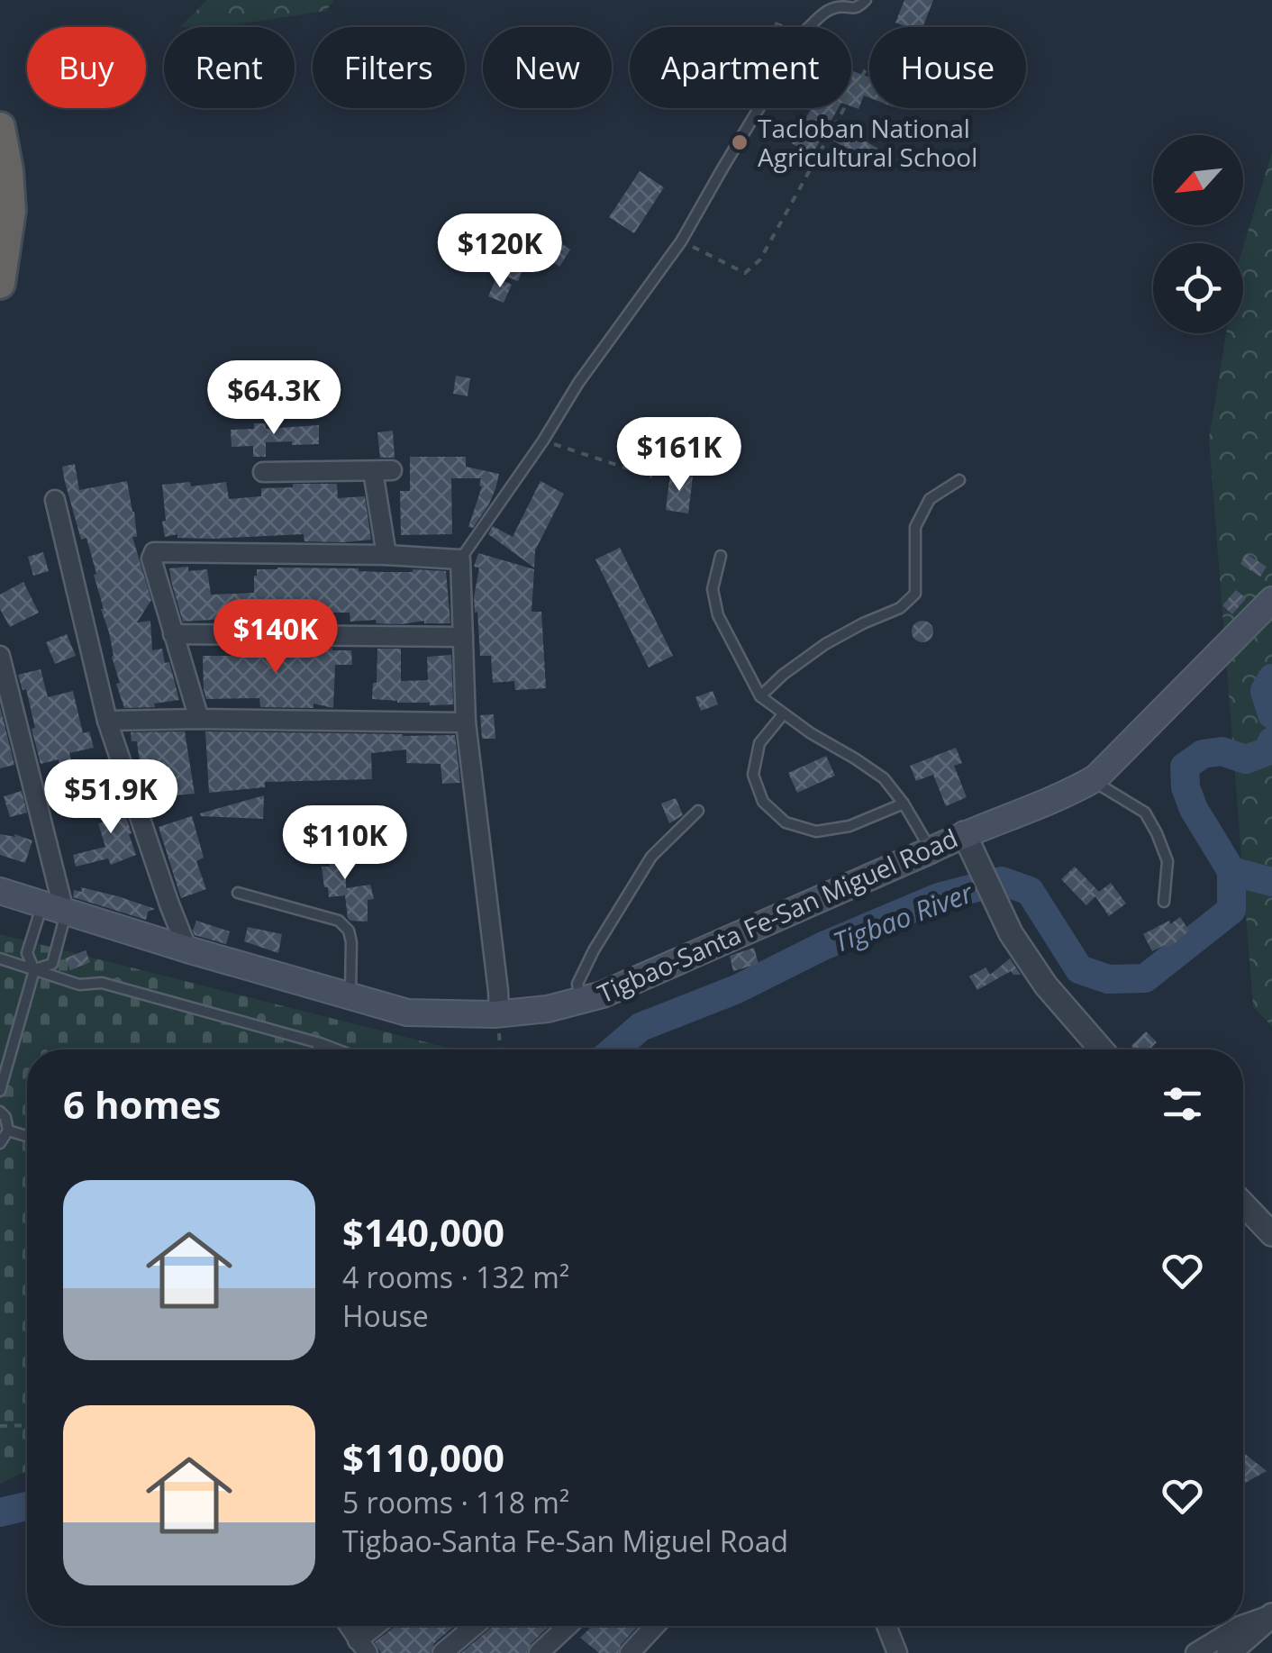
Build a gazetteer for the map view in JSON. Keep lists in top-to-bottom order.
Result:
{
  "streets": {
    "main road": ["Tigbao-Santa Fe-San Miguel Road"]
  },
  "water": ["Tigbao River"],
  "places": ["Tacloban National Agricultural School"],
  "north": "bottom left",
  "page": {
    "chip": [
      "Buy",
      "Rent",
      "Filters",
      "New",
      "Apartment",
      "House"
    ],
    "price": [
      "$120K",
      "$64.3K",
      "$161K",
      "$140K",
      "$51.9K",
      "$110K"
    ],
    "heading": "6 homes",
    "list": [
      {
        "name": "$140,000",
        "note": "4 rooms · 132 m² · House"
      },
      {
        "name": "$110,000",
        "note": "5 rooms · 118 m² · Tigbao-Santa Fe-San Miguel Road"
      }
    ]
  }
}
